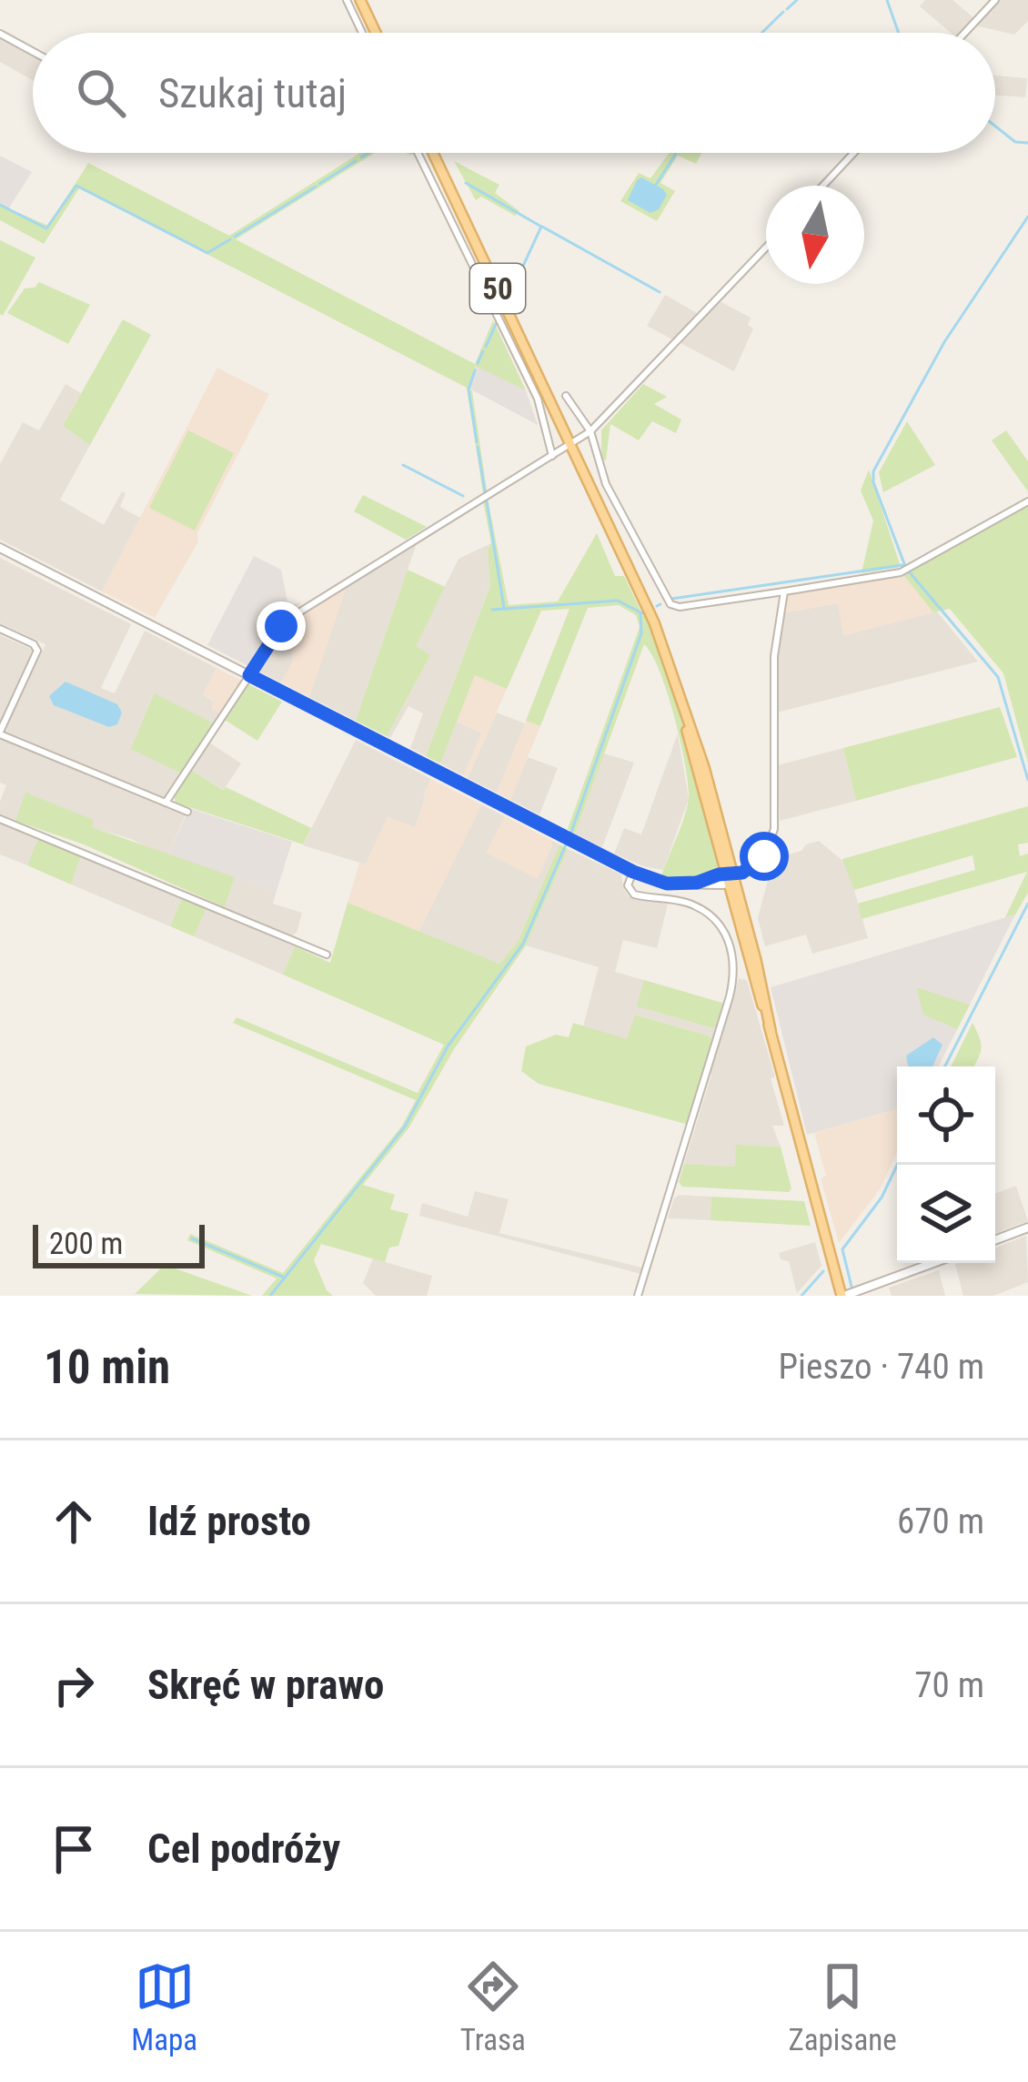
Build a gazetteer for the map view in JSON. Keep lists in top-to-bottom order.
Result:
{
  "streets": {
    "main road": ["50"]
  },
  "scale_bar": "200 m",
  "north": "bottom",
  "page": {
    "search": "Szukaj tutaj",
    "scale": "200 m",
    "heading": ["10 min", "Pieszo · 740 m"],
    "list": [
      ["Idź prosto", "670 m"],
      ["Skręć w prawo", "70 m"],
      "Cel podróży"
    ],
    "nav": ["Mapa", "Trasa", "Zapisane"]
  }
}
